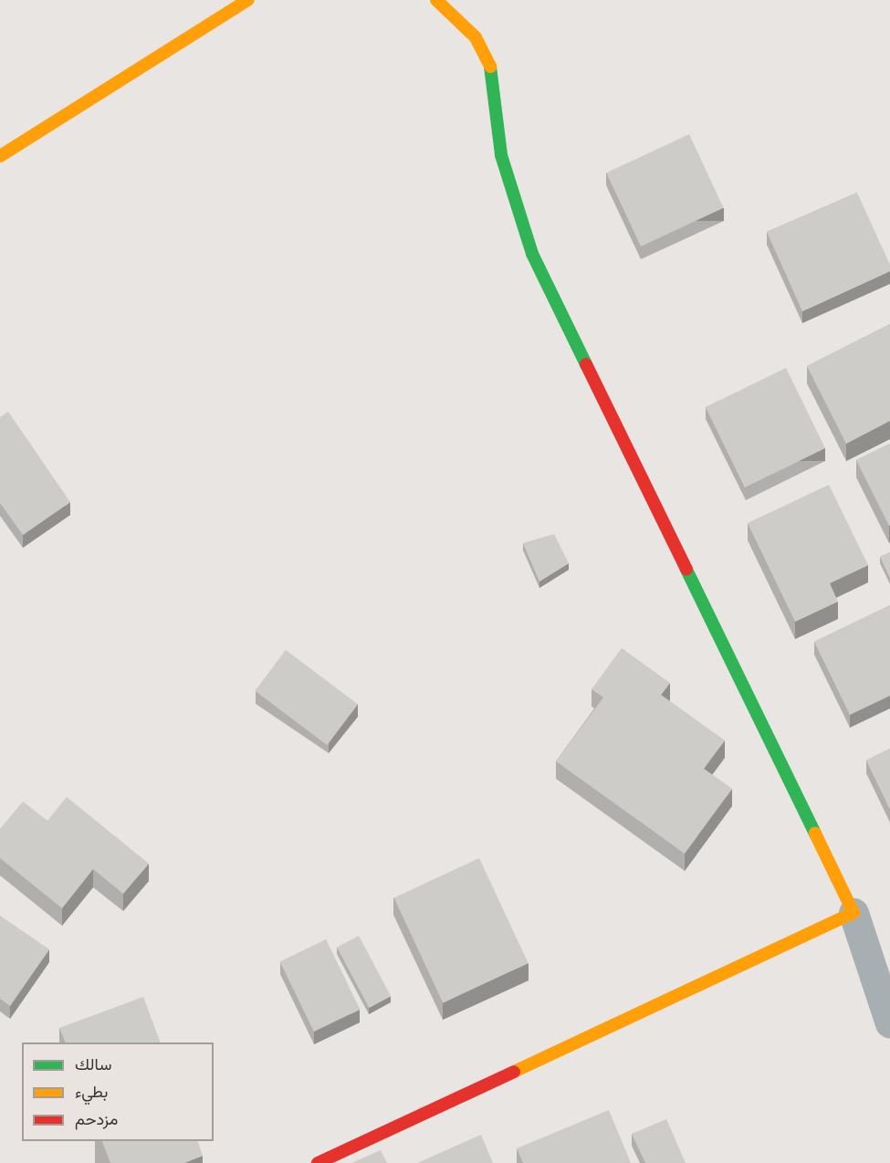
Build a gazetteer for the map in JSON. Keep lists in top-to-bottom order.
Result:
{
  "legend": ["سالك", "بطيء", "مزدحم"]
}
